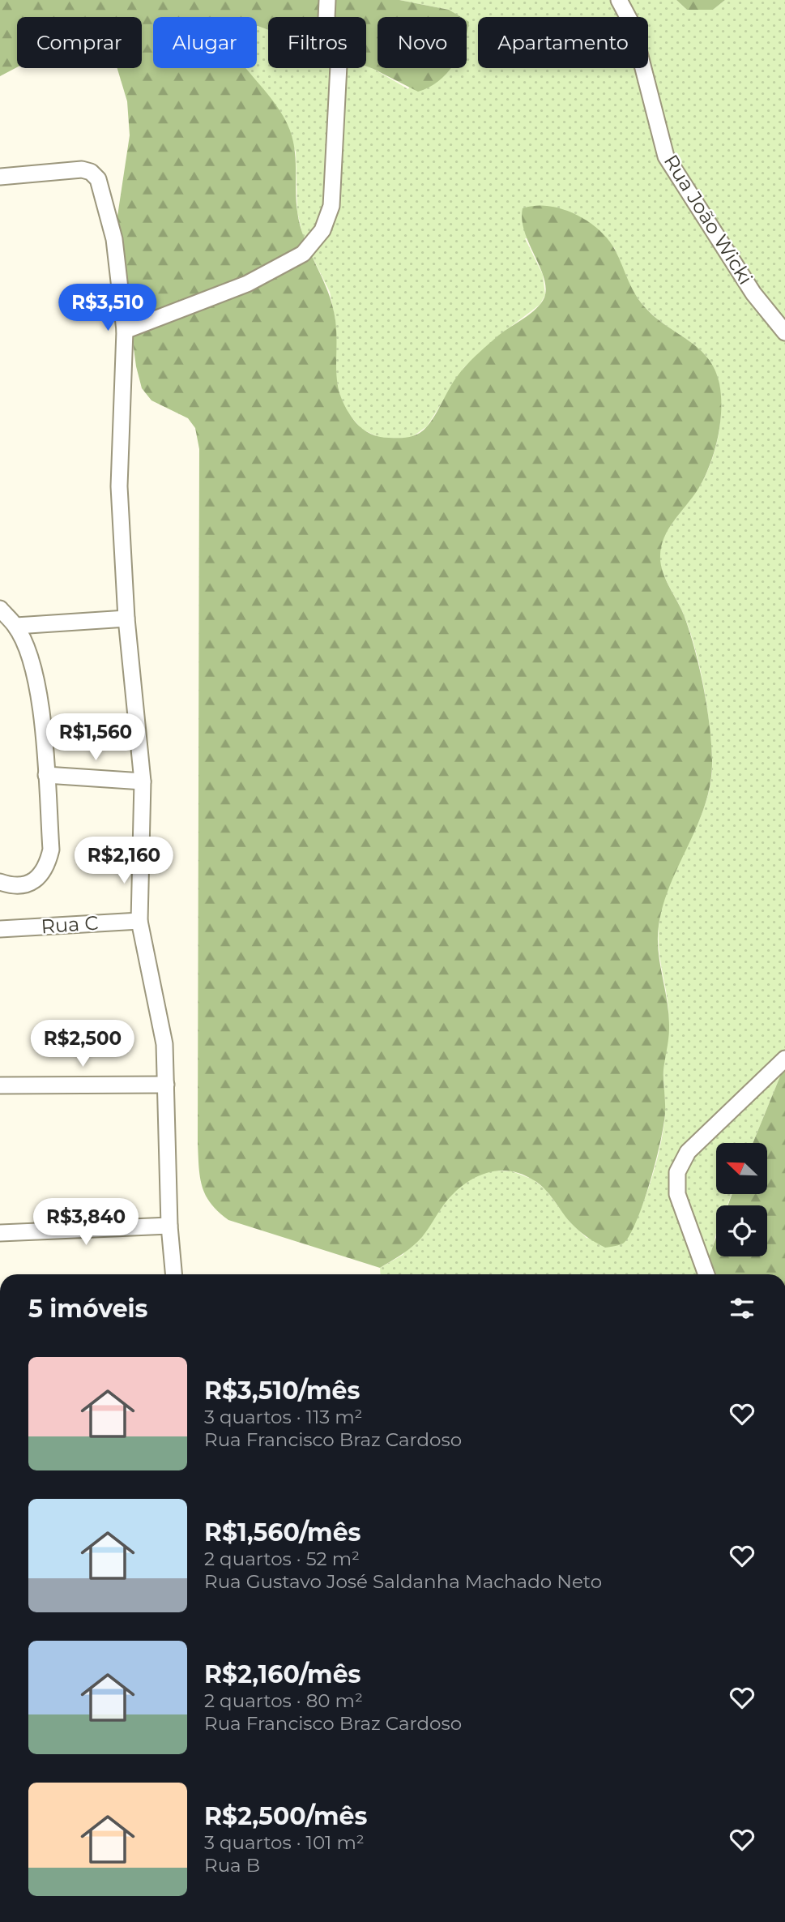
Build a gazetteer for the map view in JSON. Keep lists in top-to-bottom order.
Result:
{
  "streets": {
    "street": ["Rua João Wicki", "Rua C"]
  },
  "north": "top left",
  "page": {
    "chip": [
      "Comprar",
      "Alugar",
      "Filtros",
      "Novo",
      "Apartamento"
    ],
    "price": [
      "R$3,510",
      "R$1,560",
      "R$2,160",
      "R$2,500",
      "R$3,840"
    ],
    "heading": "5 imóveis",
    "list": [
      {
        "name": "R$3,510/mês",
        "note": "3 quartos · 113 m² · Rua Francisco Braz Cardoso"
      },
      {
        "name": "R$1,560/mês",
        "note": "2 quartos · 52 m² · Rua Gustavo José Saldanha Machado Neto"
      },
      {
        "name": "R$2,160/mês",
        "note": "2 quartos · 80 m² · Rua Francisco Braz Cardoso"
      },
      {
        "name": "R$2,500/mês",
        "note": "3 quartos · 101 m² · Rua B"
      }
    ]
  }
}
